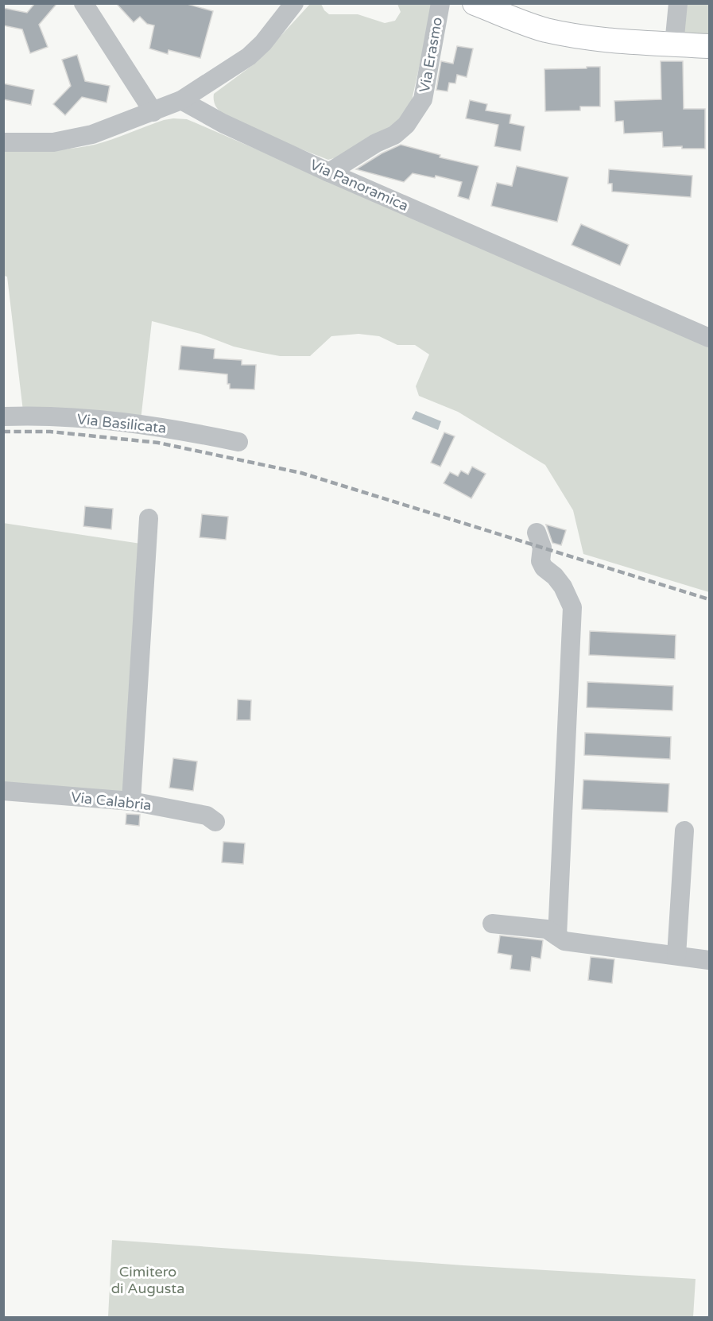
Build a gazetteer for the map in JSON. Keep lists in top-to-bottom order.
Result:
{
  "streets": {
    "street": [
      "Via Erasmo",
      "Via Panoramica",
      "Via Basilicata",
      "Via Calabria"
    ]
  },
  "crossings": [
    ["Via Erasmo", "Via Panoramica"]
  ],
  "parks": ["Cimitero di Augusta"]
}
